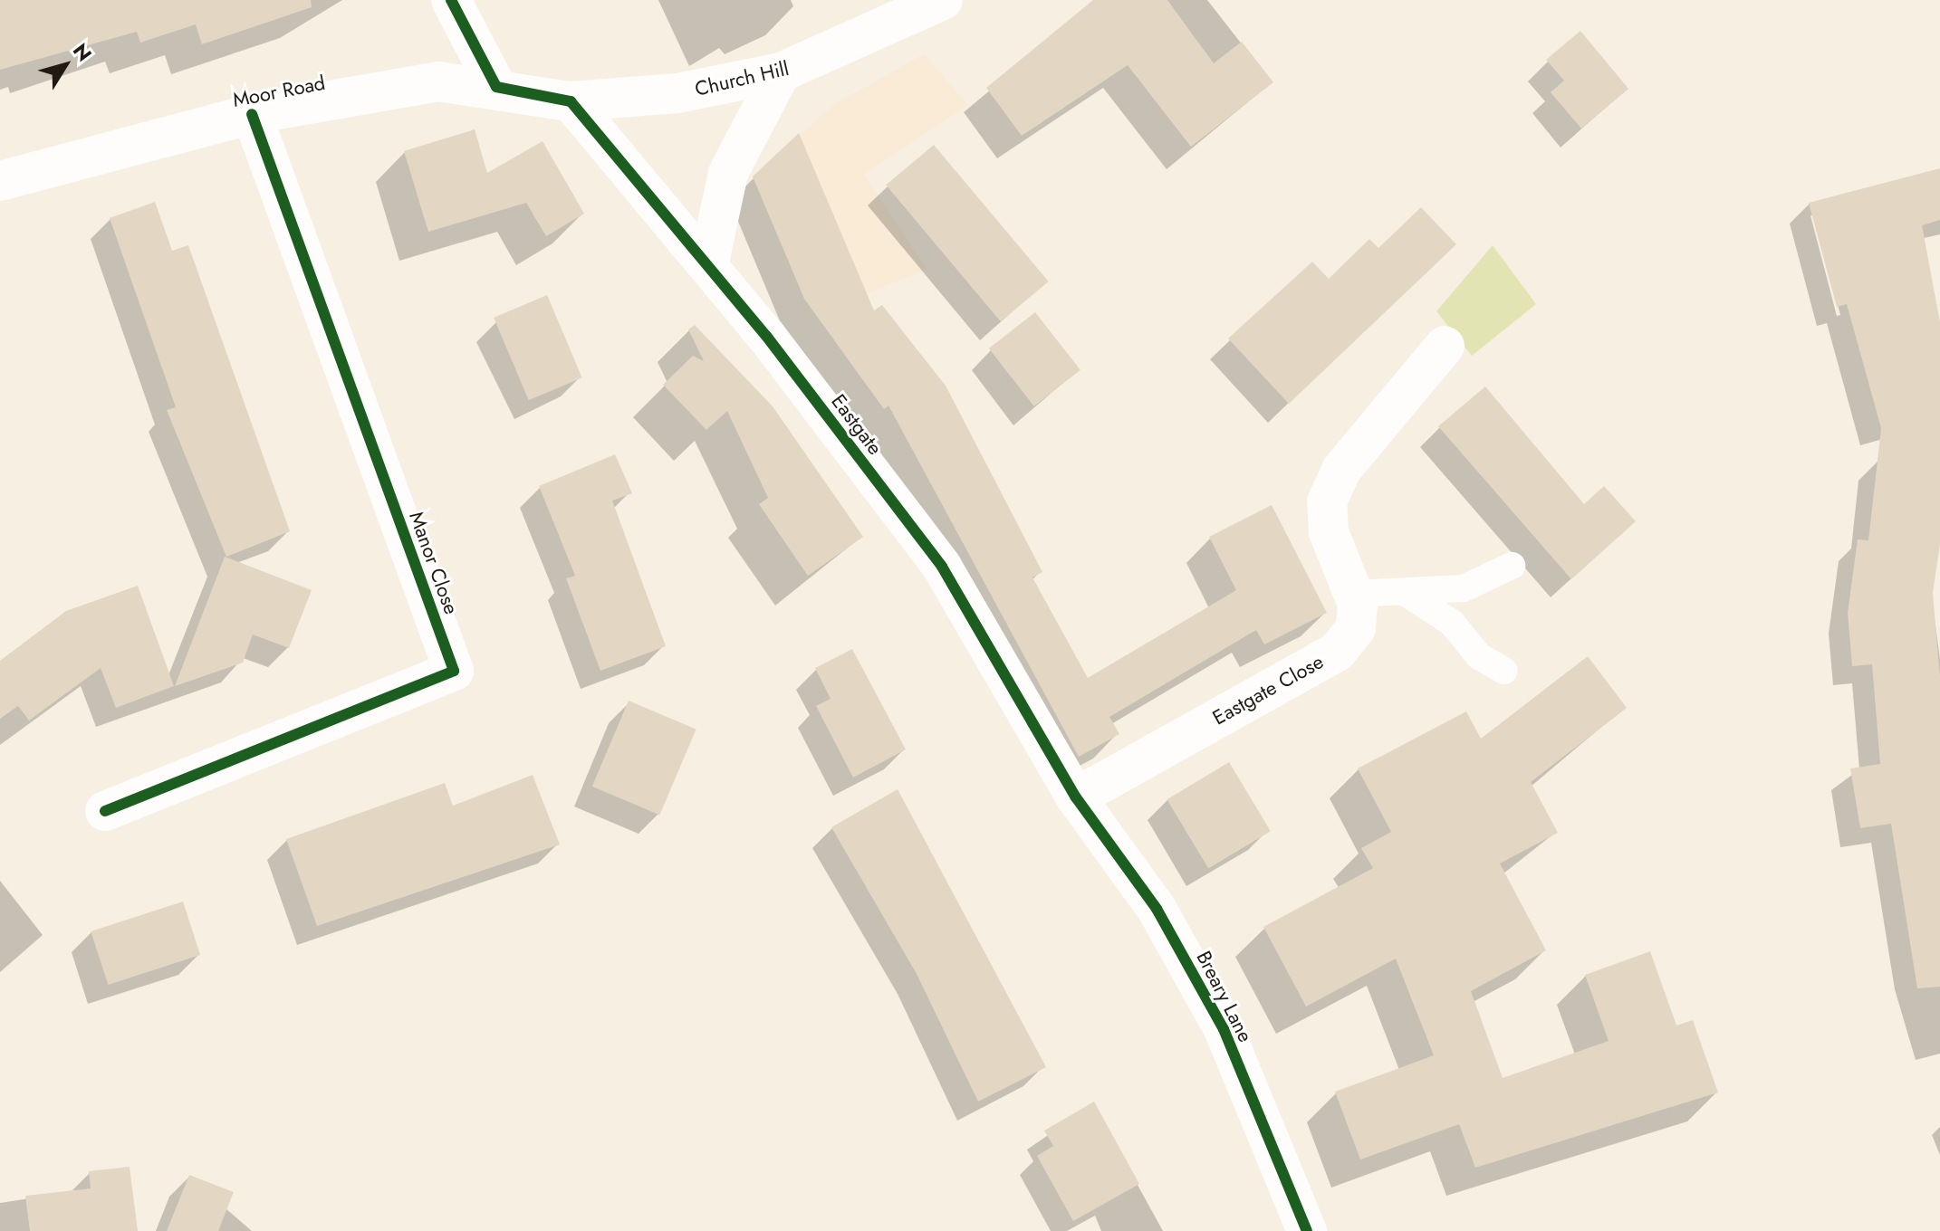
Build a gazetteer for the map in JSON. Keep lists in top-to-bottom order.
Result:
{
  "streets": {
    "street": [
      "Church Hill",
      "Moor Road",
      "Eastgate",
      "Manor Close",
      "Eastgate Close",
      "Breary Lane"
    ]
  },
  "crossings": [
    ["Church Hill", "Moor Road"],
    ["Church Hill", "Eastgate"],
    ["Moor Road", "Eastgate"],
    ["Moor Road", "Manor Close"],
    ["Eastgate", "Eastgate Close"],
    ["Eastgate", "Breary Lane"],
    ["Eastgate Close", "Breary Lane"]
  ],
  "north": "top right"
}
